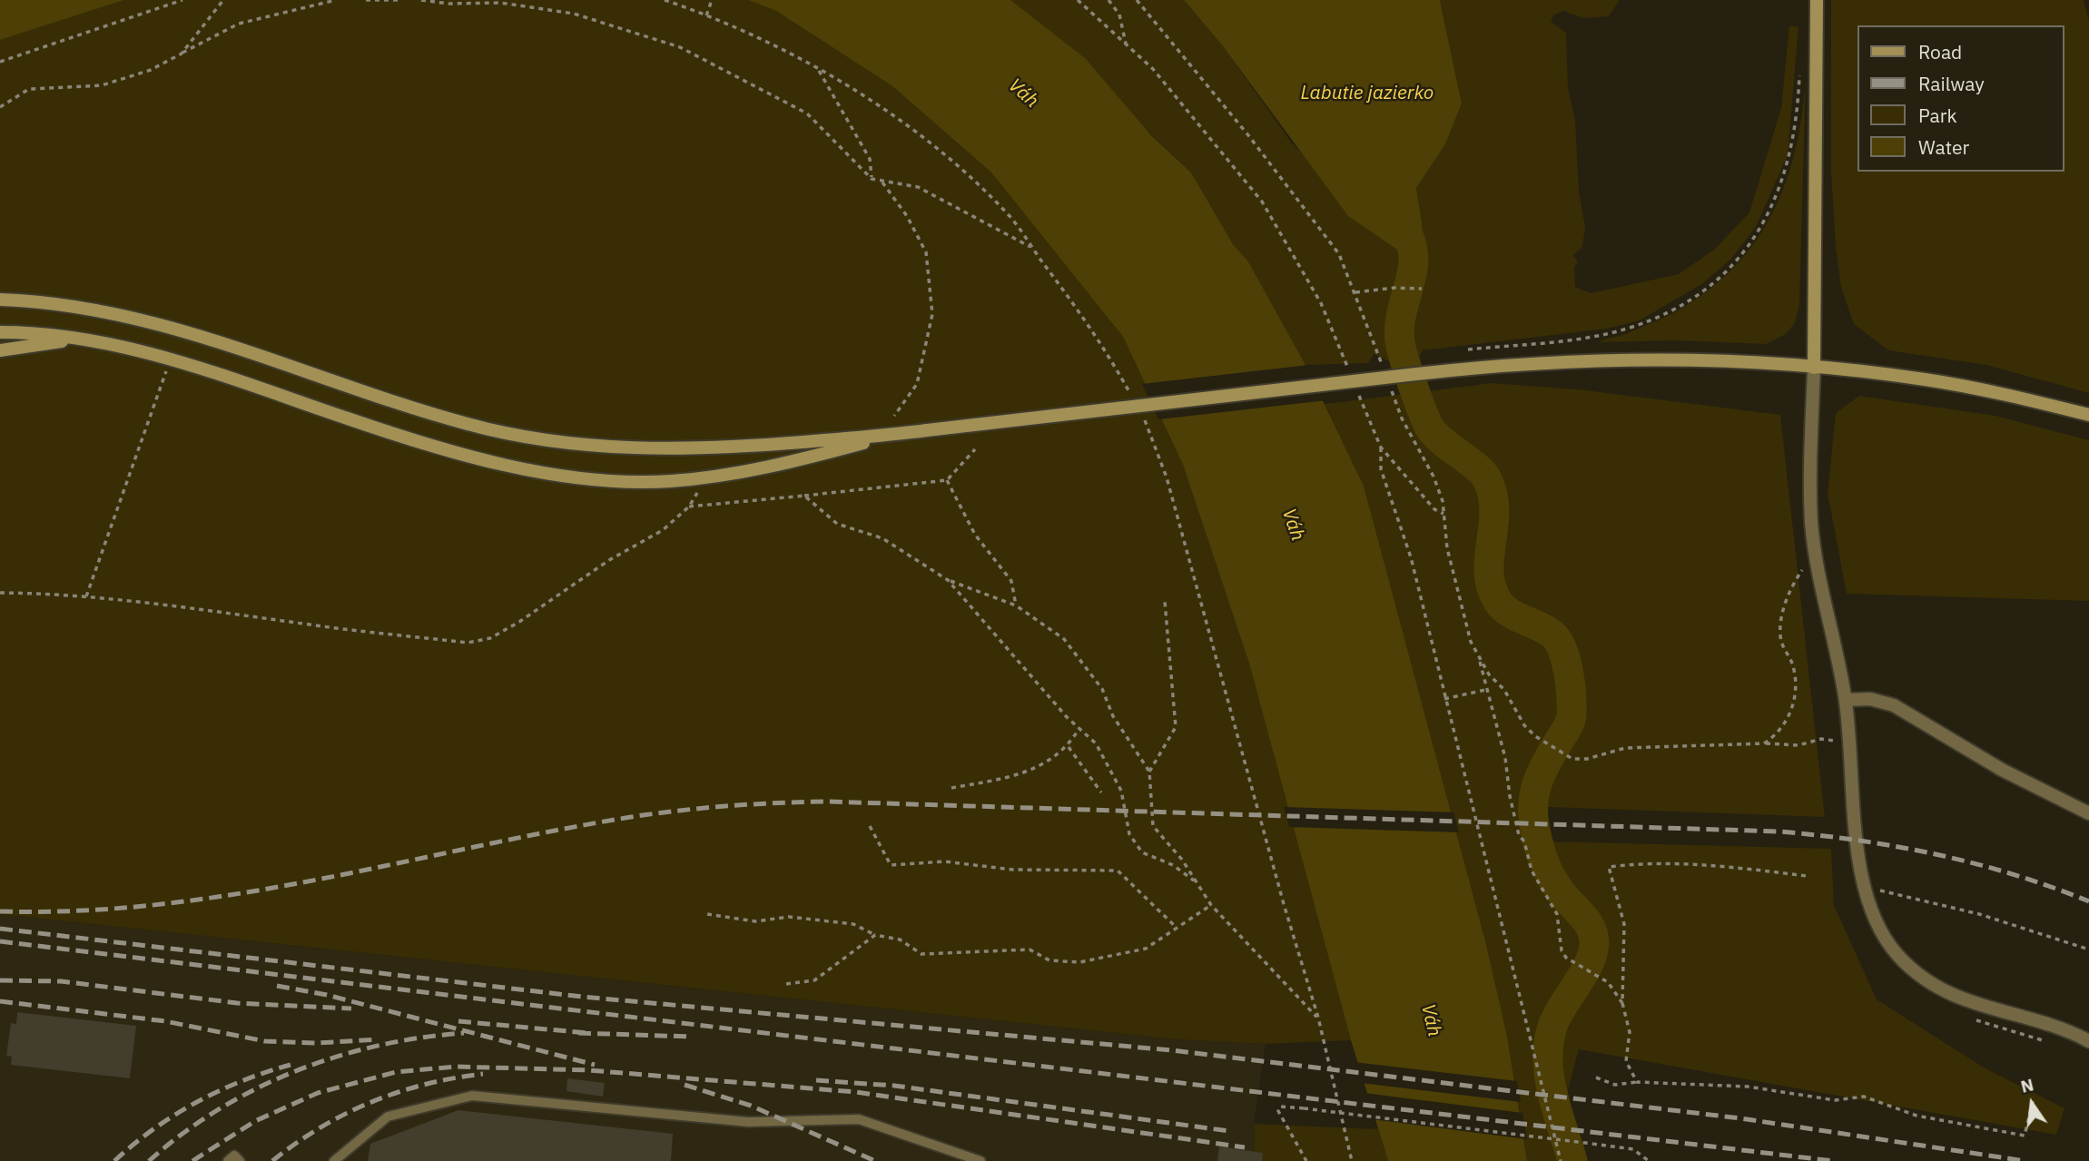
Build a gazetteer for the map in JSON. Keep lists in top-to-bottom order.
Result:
{
  "water": ["Váh", "Labutie jazierko"],
  "legend": [
    "Road",
    "Railway",
    "Park",
    "Water"
  ],
  "north": "top"
}
